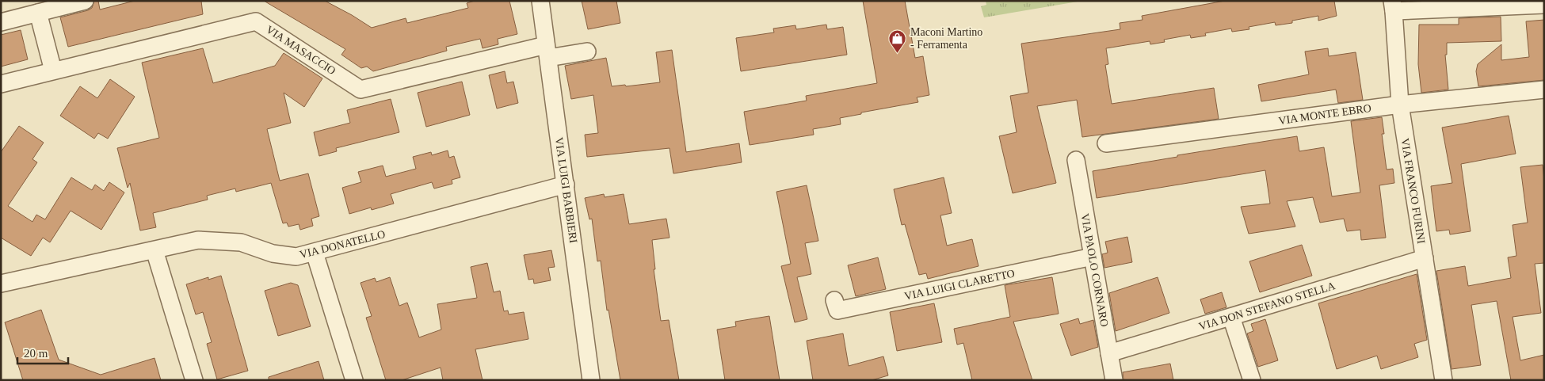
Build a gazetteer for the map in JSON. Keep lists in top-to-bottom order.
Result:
{
  "streets": {
    "street": [
      "VIA MASACCIO",
      "VIA MONTE EBRO",
      "VIA LUIGI BARBIERI",
      "VIA FRANCO FURINI",
      "VIA DONATELLO",
      "VIA PAOLO CORNARO",
      "VIA LUIGI CLARETTO",
      "VIA DON STEFANO STELLA"
    ]
  },
  "crossings": [
    ["VIA MASACCIO", "VIA LUIGI BARBIERI"],
    ["VIA MONTE EBRO", "VIA FRANCO FURINI"],
    ["VIA LUIGI BARBIERI", "VIA DONATELLO"],
    ["VIA FRANCO FURINI", "VIA DON STEFANO STELLA"],
    ["VIA PAOLO CORNARO", "VIA LUIGI CLARETTO"],
    ["VIA PAOLO CORNARO", "VIA DON STEFANO STELLA"]
  ],
  "places": {
    "shop": ["Maconi Martino - Ferramenta"]
  },
  "scale_bar": "20 m"
}
